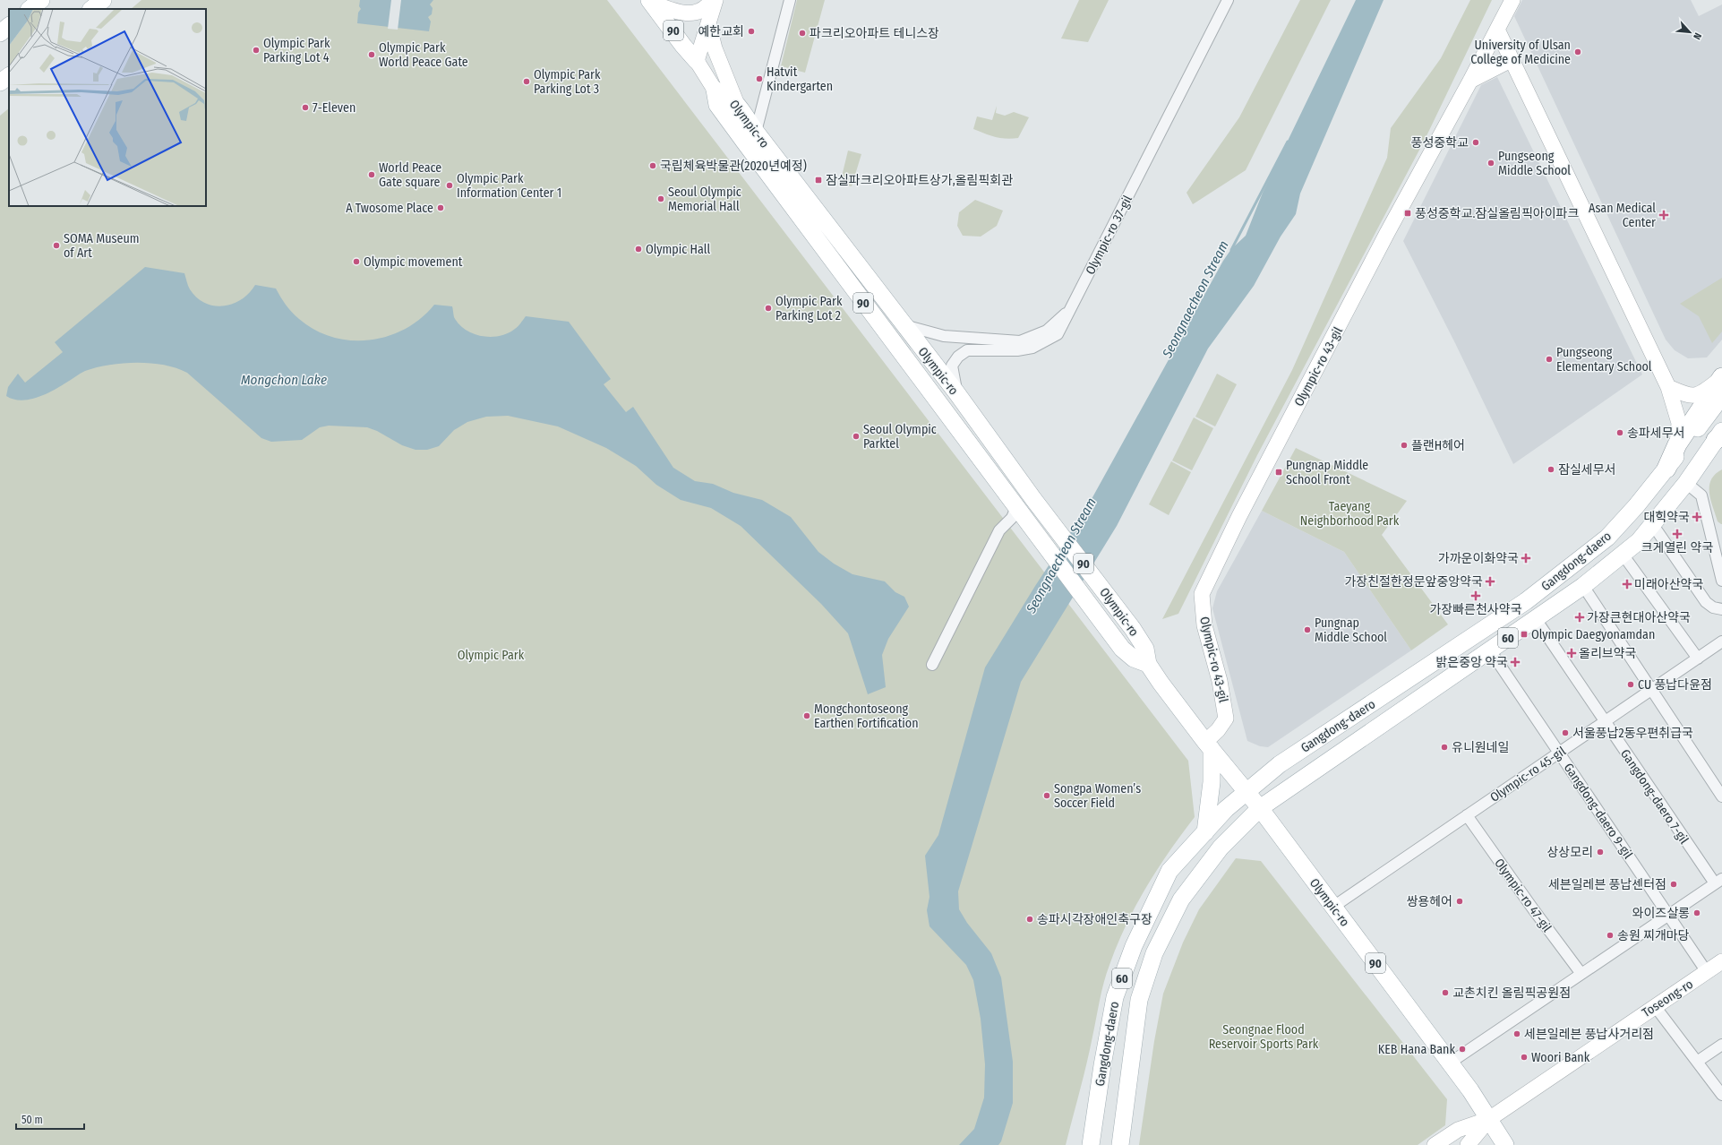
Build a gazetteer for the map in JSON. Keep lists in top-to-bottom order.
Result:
{
  "streets": {
    "main road": [
      "90",
      "Olympic-ro",
      "Gangdong-daero",
      "60"
    ],
    "street": [
      "Olympic-ro 37-gil",
      "Olympic-ro 43-gil",
      "Olympic-ro 45-gil",
      "Gangdong-daero 7-gil",
      "Gangdong-daero 9-gil",
      "Olympic-ro 47-gil",
      "Toseong-ro"
    ]
  },
  "crossings": [
    ["Olympic-ro", "Olympic-ro 37-gil"],
    ["Olympic-ro", "Olympic-ro 43-gil"],
    ["Olympic-ro", "Gangdong-daero"],
    ["Olympic-ro", "Olympic-ro 45-gil"],
    ["Olympic-ro", "Toseong-ro"],
    ["Gangdong-daero", "Olympic-ro 45-gil"],
    ["Gangdong-daero", "Gangdong-daero 7-gil"],
    ["Gangdong-daero", "Gangdong-daero 9-gil"],
    ["Olympic-ro 45-gil", "Gangdong-daero 7-gil"],
    ["Olympic-ro 45-gil", "Gangdong-daero 9-gil"],
    ["Olympic-ro 45-gil", "Olympic-ro 47-gil"],
    ["Gangdong-daero 9-gil", "Toseong-ro"]
  ],
  "water": ["Seongnaecheon Stream", "Mongchon Lake"],
  "parks": ["Taeyang Neighborhood Park", "Olympic Park", "Seongnae Flood Reservoir Sports Park"],
  "places": {
    "other": [
      "예한교회",
      "파크리오아파트 테니스장",
      "Olympic Park Parking Lot 4",
      "University of Ulsan College of Medicine",
      "Olympic Park World Peace Gate",
      "Hatvit Kindergarten",
      "Olympic Park Parking Lot 3",
      "7-Eleven",
      "풍성중학교",
      "Pungseong Middle School",
      "국립체육박물관(2020년예정)",
      "World Peace Gate square",
      "Olympic Park Information Center 1",
      "Seoul Olympic Memorial Hall",
      "A Twosome Place",
      "SOMA Museum of Art",
      "Olympic Hall",
      "Olympic movement",
      "Olympic Park Parking Lot 2",
      "Pungseong Elementary School",
      "송파세무서",
      "Seoul Olympic Parktel",
      "플랜H헤어",
      "잠실세무서",
      "Pungnap Middle School",
      "CU 풍납다윤점",
      "Mongchontoseong Earthen Fortification",
      "서울풍납2동우편취급국",
      "유니원네일",
      "Songpa Women’s Soccer Field",
      "상상모리",
      "세븐일레븐 풍납센터점",
      "쌍용헤어",
      "와이즈살롱",
      "송파시각장애인축구장",
      "송원 찌개마당",
      "교촌치킨 올림픽공원점",
      "세븐일레븐 풍납사거리점",
      "KEB Hana Bank",
      "Woori Bank"
    ],
    "transit": [
      "잠실파크리오아파트상가,올림픽회관",
      "풍성중학교.잠실올림픽아이파크",
      "Pungnap Middle School Front",
      "Olympic Daegyonamdan"
    ],
    "health": [
      "Asan Medical Center",
      "대힉약국",
      "크게열린 약국",
      "가까운이화약국",
      "가장친절한정문앞중앙약국",
      "미래아산약국",
      "가장빠른천사약국",
      "가장큰현대아산약국",
      "올리브약국",
      "밝은중앙 약국"
    ]
  },
  "scale_bar": "50 m",
  "north": "bottom right"
}
